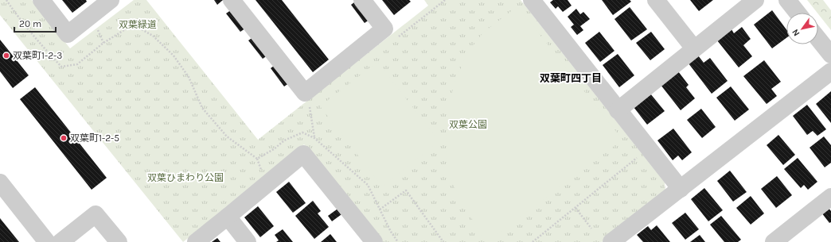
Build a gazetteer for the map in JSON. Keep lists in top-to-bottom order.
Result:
{
  "districts": ["双葉町四丁目"],
  "parks": ["双葉緑道", "双葉公園", "双葉ひまわり公園"],
  "places": ["双葉町1-2-3", "双葉町1-2-5"],
  "scale_bar": "20 m",
  "north": "bottom left"
}
